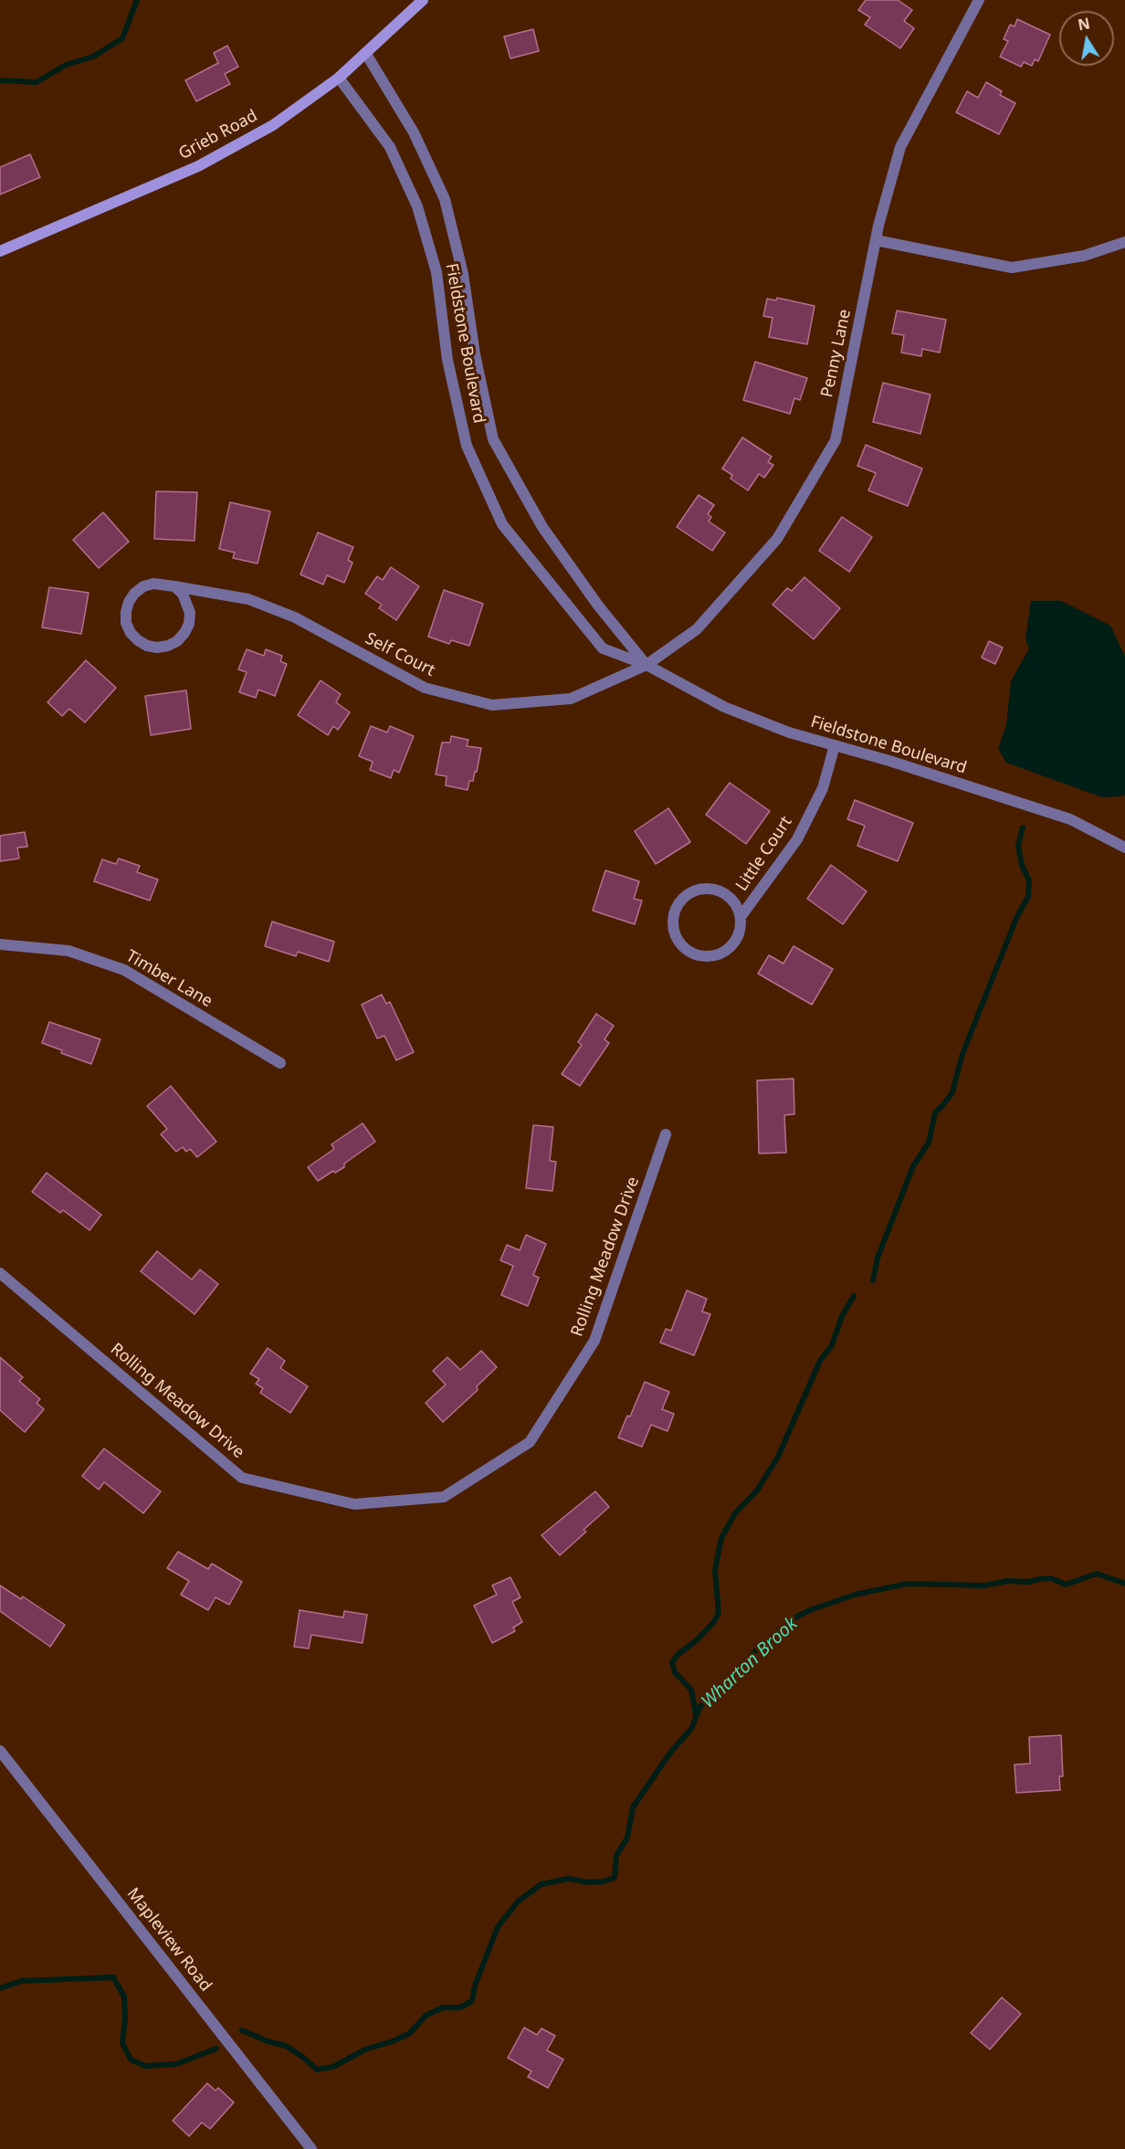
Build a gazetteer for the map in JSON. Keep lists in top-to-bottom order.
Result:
{
  "streets": {
    "street": [
      "Grieb Road",
      "Fieldstone Boulevard",
      "Penny Lane",
      "Self Court",
      "Little Court",
      "Timber Lane",
      "Rolling Meadow Drive",
      "Mapleview Road"
    ]
  },
  "crossings": [
    ["Grieb Road", "Fieldstone Boulevard"],
    ["Fieldstone Boulevard", "Penny Lane"],
    ["Fieldstone Boulevard", "Self Court"],
    ["Fieldstone Boulevard", "Little Court"],
    ["Penny Lane", "Self Court"]
  ],
  "water": ["Wharton Brook"],
  "north": "top"
}
